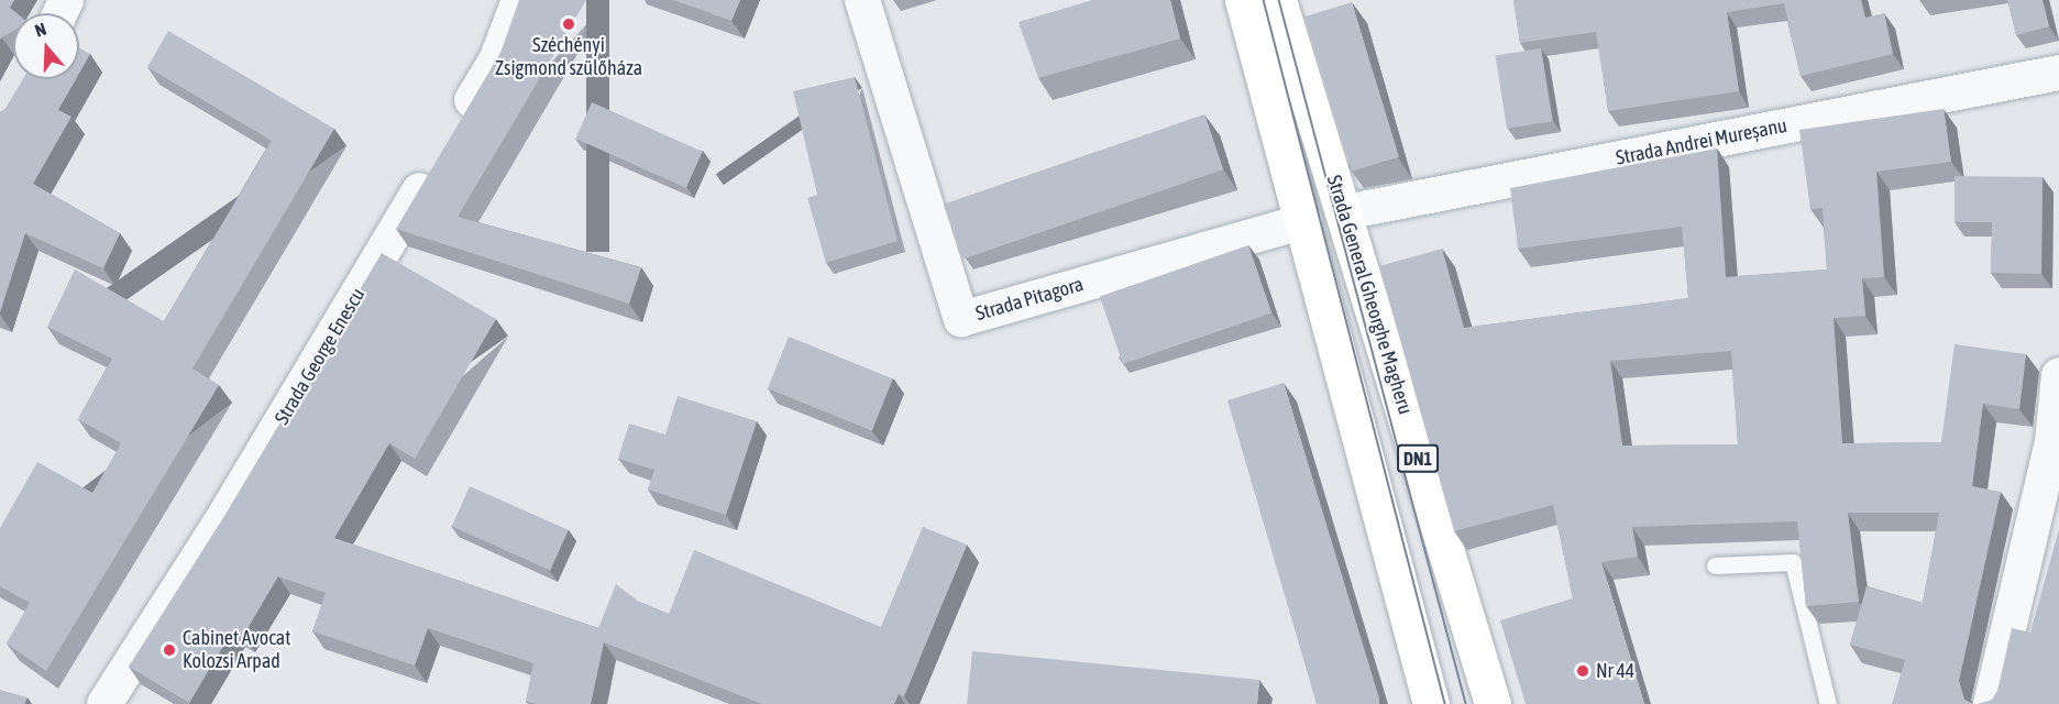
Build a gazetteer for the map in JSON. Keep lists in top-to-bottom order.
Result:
{
  "streets": {
    "main road": ["Strada General Gheorghe Magheru", "DN1"],
    "street": ["Strada Andrei Mureșanu", "Strada Pitagora", "Strada George Enescu"]
  },
  "crossings": [
    ["Strada Andrei Mureșanu", "Strada General Gheorghe Magheru"],
    ["Strada General Gheorghe Magheru", "Strada Pitagora"]
  ],
  "places": ["Széchényi Zsigmond szülőháza", "Cabinet Avocat Kolozsi Arpad", "Nr 44"],
  "north": "top"
}
